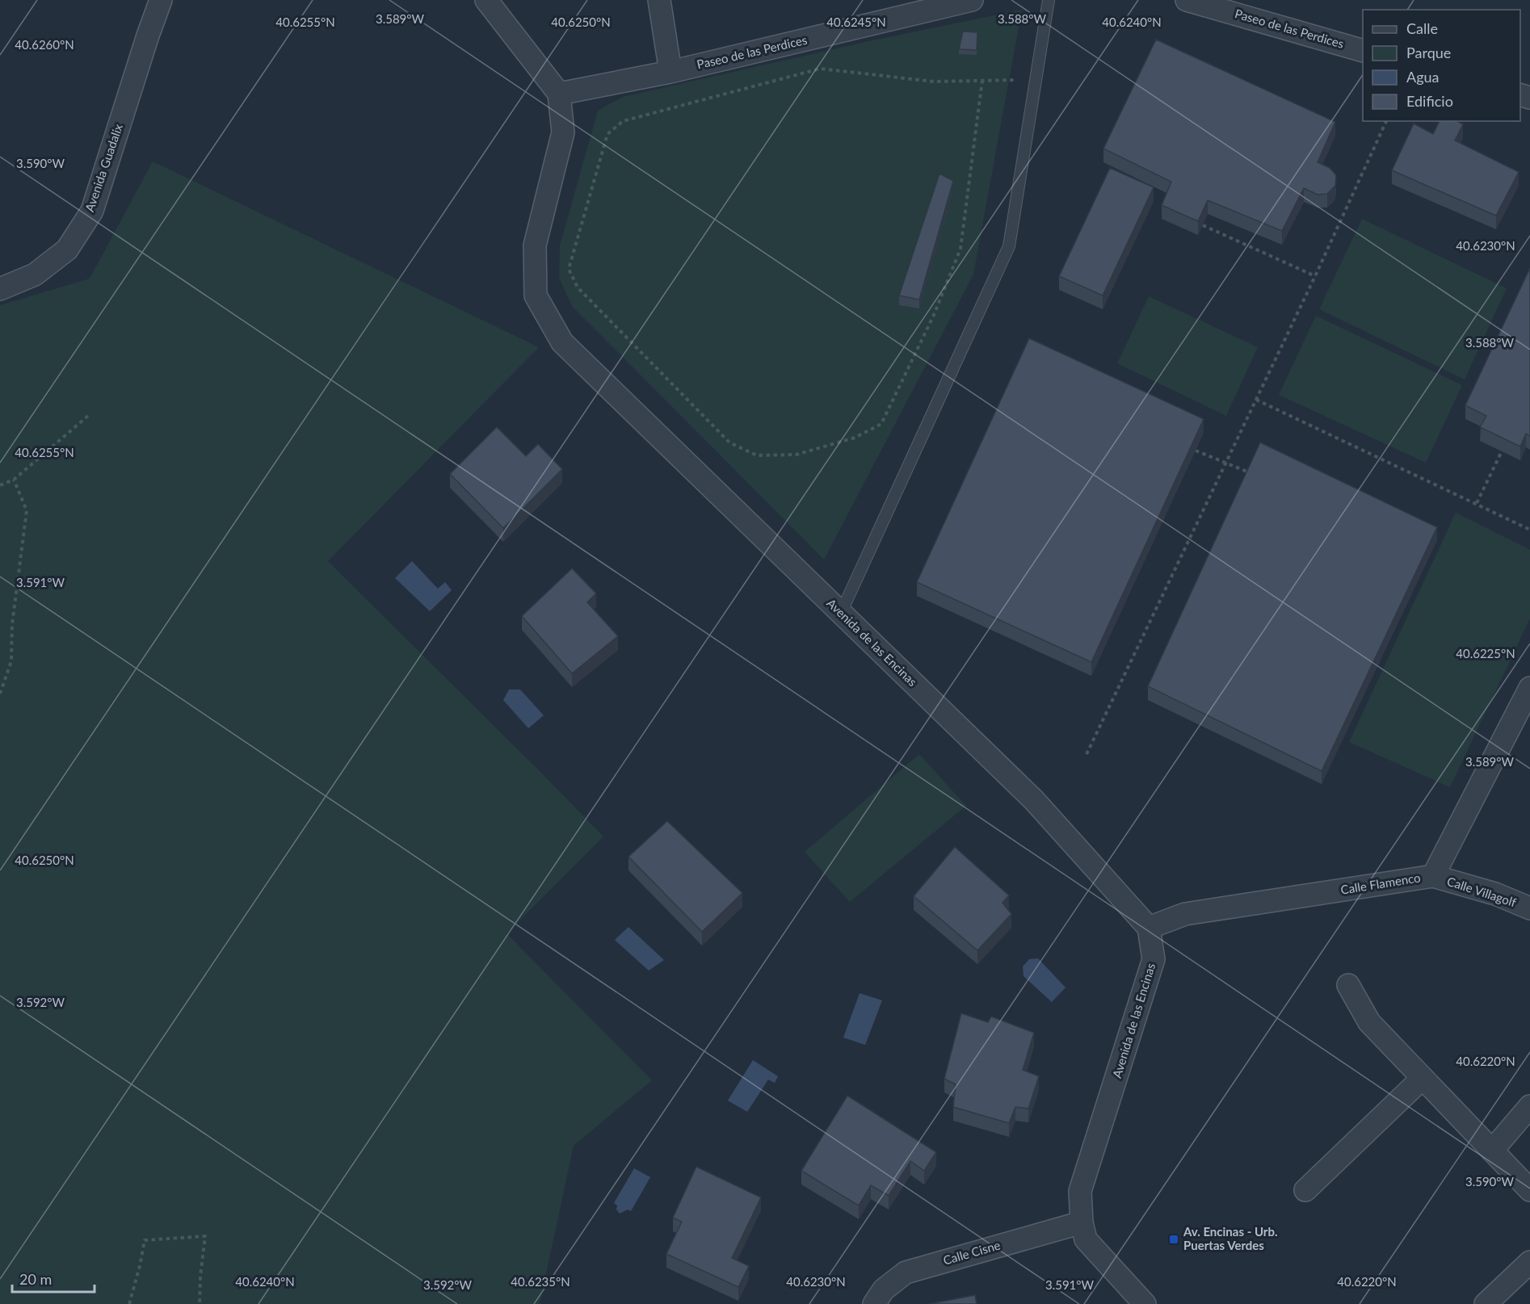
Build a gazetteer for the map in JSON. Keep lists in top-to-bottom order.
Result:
{
  "streets": {
    "street": [
      "Paseo de las Perdices",
      "Avenida Guadalix",
      "Avenida de las Encinas",
      "Calle Flamenco",
      "Calle Villagolf",
      "Calle Cisne"
    ]
  },
  "crossings": [
    ["Paseo de las Perdices", "Avenida de las Encinas"],
    ["Avenida de las Encinas", "Calle Flamenco"],
    ["Avenida de las Encinas", "Calle Cisne"],
    ["Calle Flamenco", "Calle Villagolf"]
  ],
  "places": {
    "transit": ["Av. Encinas - Urb. Puertas Verdes"]
  },
  "legend": [
    "Calle",
    "Parque",
    "Agua",
    "Edificio"
  ],
  "scale_bar": "20 m",
  "coordinates": [
    "3.588°W",
    "3.589°W",
    "40.6255°N",
    "40.6250°N",
    "40.6245°N",
    "40.6240°N",
    "40.6260°N",
    "3.590°W",
    "40.6230°N",
    "3.591°W",
    "40.6225°N",
    "3.592°W",
    "40.6220°N",
    "40.6235°N"
  ]
}
